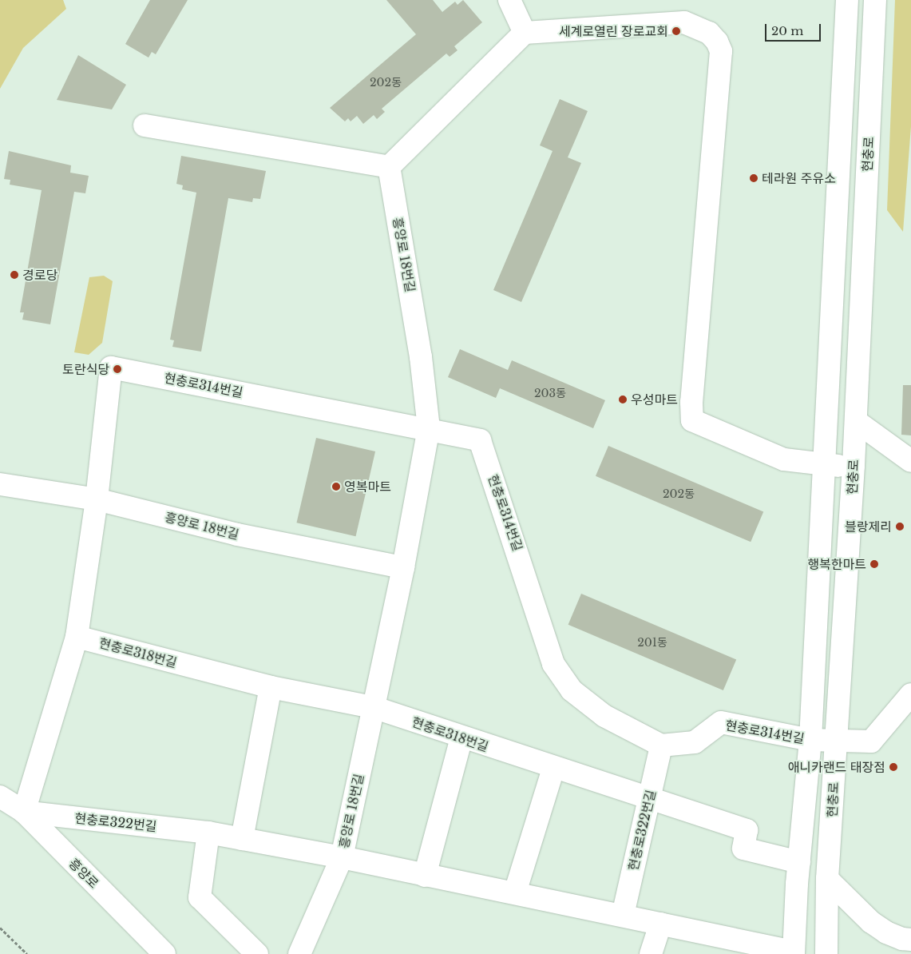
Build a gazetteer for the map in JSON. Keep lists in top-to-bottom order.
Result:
{
  "streets": {
    "street": [
      "현충로",
      "흥양로 18번길",
      "현충로314번길",
      "현충로318번길",
      "현충로322번길",
      "흥양로"
    ]
  },
  "crossings": [
    ["현충로", "현충로314번길"],
    ["현충로", "현충로318번길"],
    ["현충로", "현충로322번길"],
    ["흥양로 18번길", "현충로314번길"],
    ["흥양로 18번길", "현충로318번길"],
    ["흥양로 18번길", "현충로322번길"],
    ["현충로314번길", "현충로322번길"],
    ["현충로318번길", "현충로322번길"],
    ["현충로322번길", "흥양로"]
  ],
  "places": [
    "세계로열린 장로교회",
    "테라원 주유소",
    "경로당",
    "토란식당",
    "우성마트",
    "영복마트",
    "블랑제리",
    "행복한마트",
    "애니카랜드 태장점"
  ],
  "house_numbers": [
    "202동",
    "203동",
    "202동",
    "201동"
  ],
  "scale_bar": "20 m"
}
